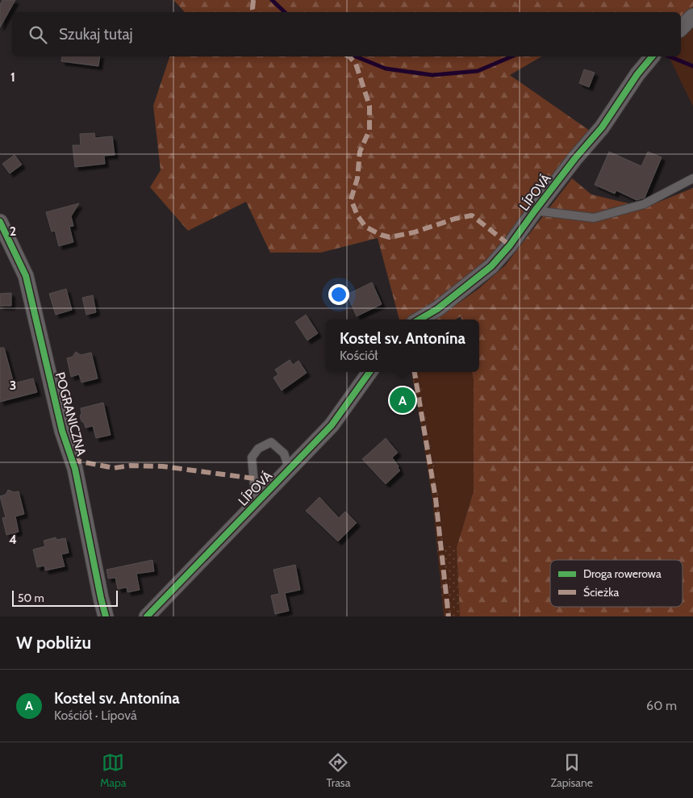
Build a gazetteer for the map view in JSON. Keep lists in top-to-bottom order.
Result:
{
  "streets": {
    "street": ["LÍPOVÁ", "POGRANICZNA"]
  },
  "legend": ["Droga rowerowa", "Ścieżka"],
  "scale_bar": "50 m",
  "page": {
    "search": "Szukaj tutaj",
    "popup": ["Kostel sv. Antonína", "Kościół"],
    "pins": "A",
    "scale": "50 m",
    "heading": "W pobliżu",
    "list": [
      {
        "mark": "A",
        "name": "Kostel sv. Antonína",
        "note": "Kościół · Lípová",
        "value": "60 m"
      }
    ],
    "nav": ["Mapa", "Trasa", "Zapisane"]
  },
  "grid": {
    "rows": [
      "1",
      "2",
      "3",
      "4"
    ]
  }
}
